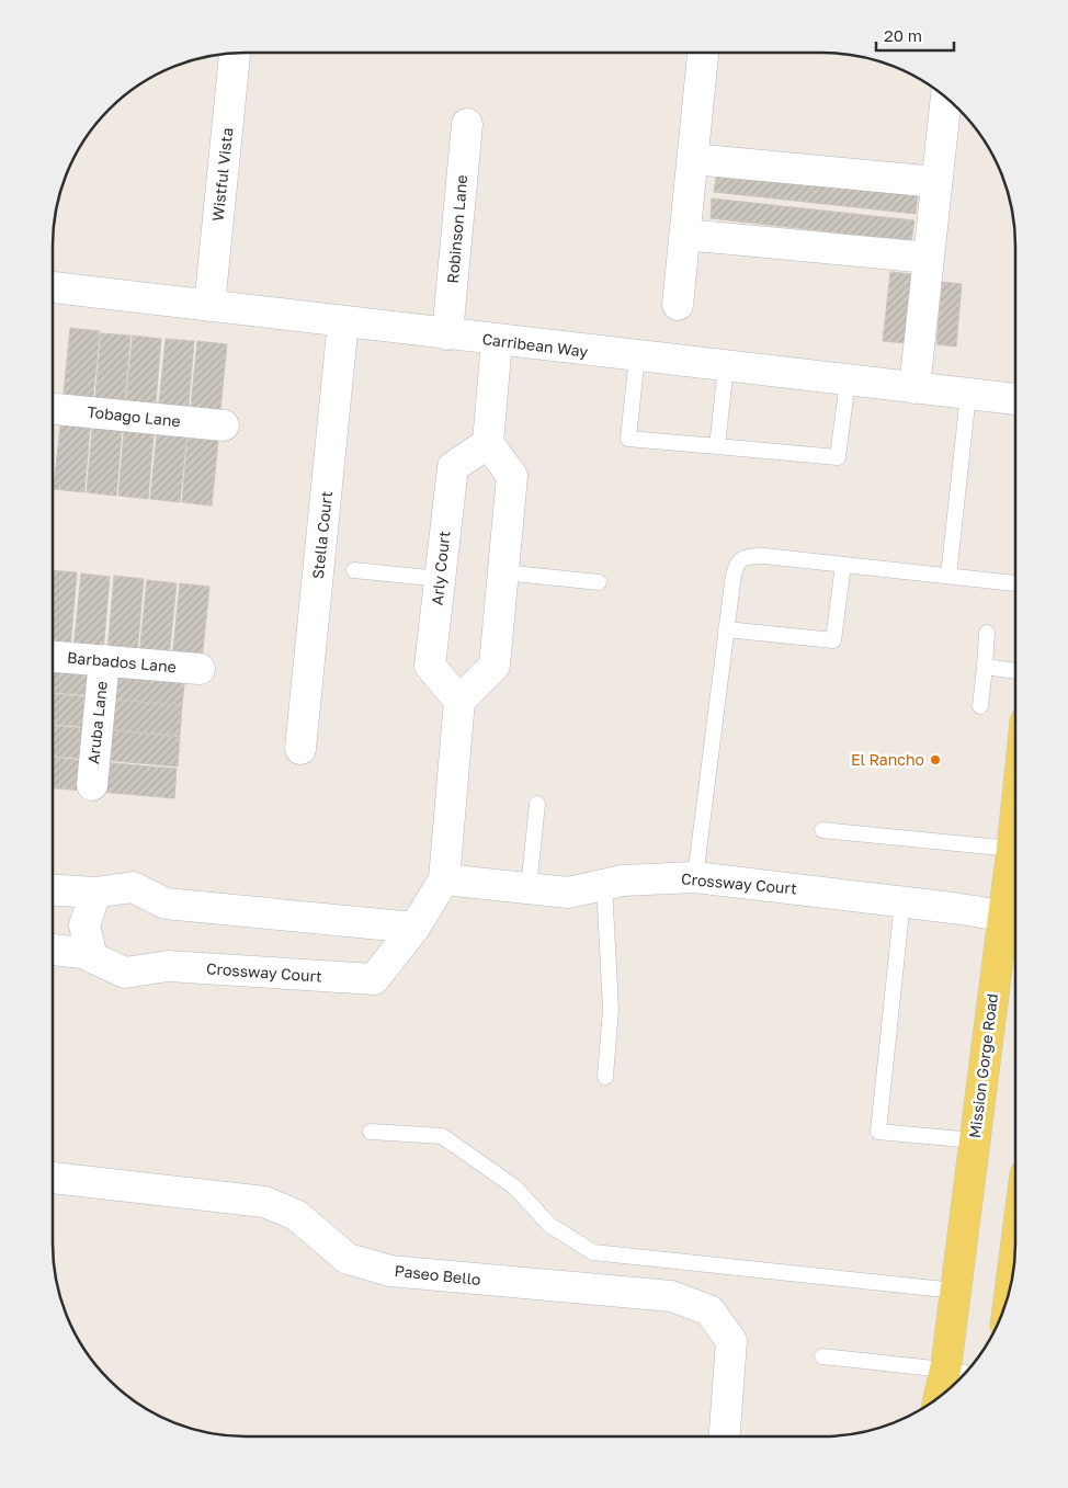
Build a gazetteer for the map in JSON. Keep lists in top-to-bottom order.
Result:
{
  "streets": {
    "main road": ["Mission Gorge Road"],
    "street": [
      "Wistful Vista",
      "Robinson Lane",
      "Carribean Way",
      "Tobago Lane",
      "Stella Court",
      "Arly Court",
      "Barbados Lane",
      "Aruba Lane",
      "Crossway Court",
      "Paseo Bello"
    ]
  },
  "crossings": [
    ["Wistful Vista", "Carribean Way"],
    ["Robinson Lane", "Carribean Way"],
    ["Carribean Way", "Stella Court"],
    ["Barbados Lane", "Aruba Lane"],
    ["Crossway Court", "Mission Gorge Road"]
  ],
  "places": ["El Rancho"],
  "scale_bar": "20 m"
}
